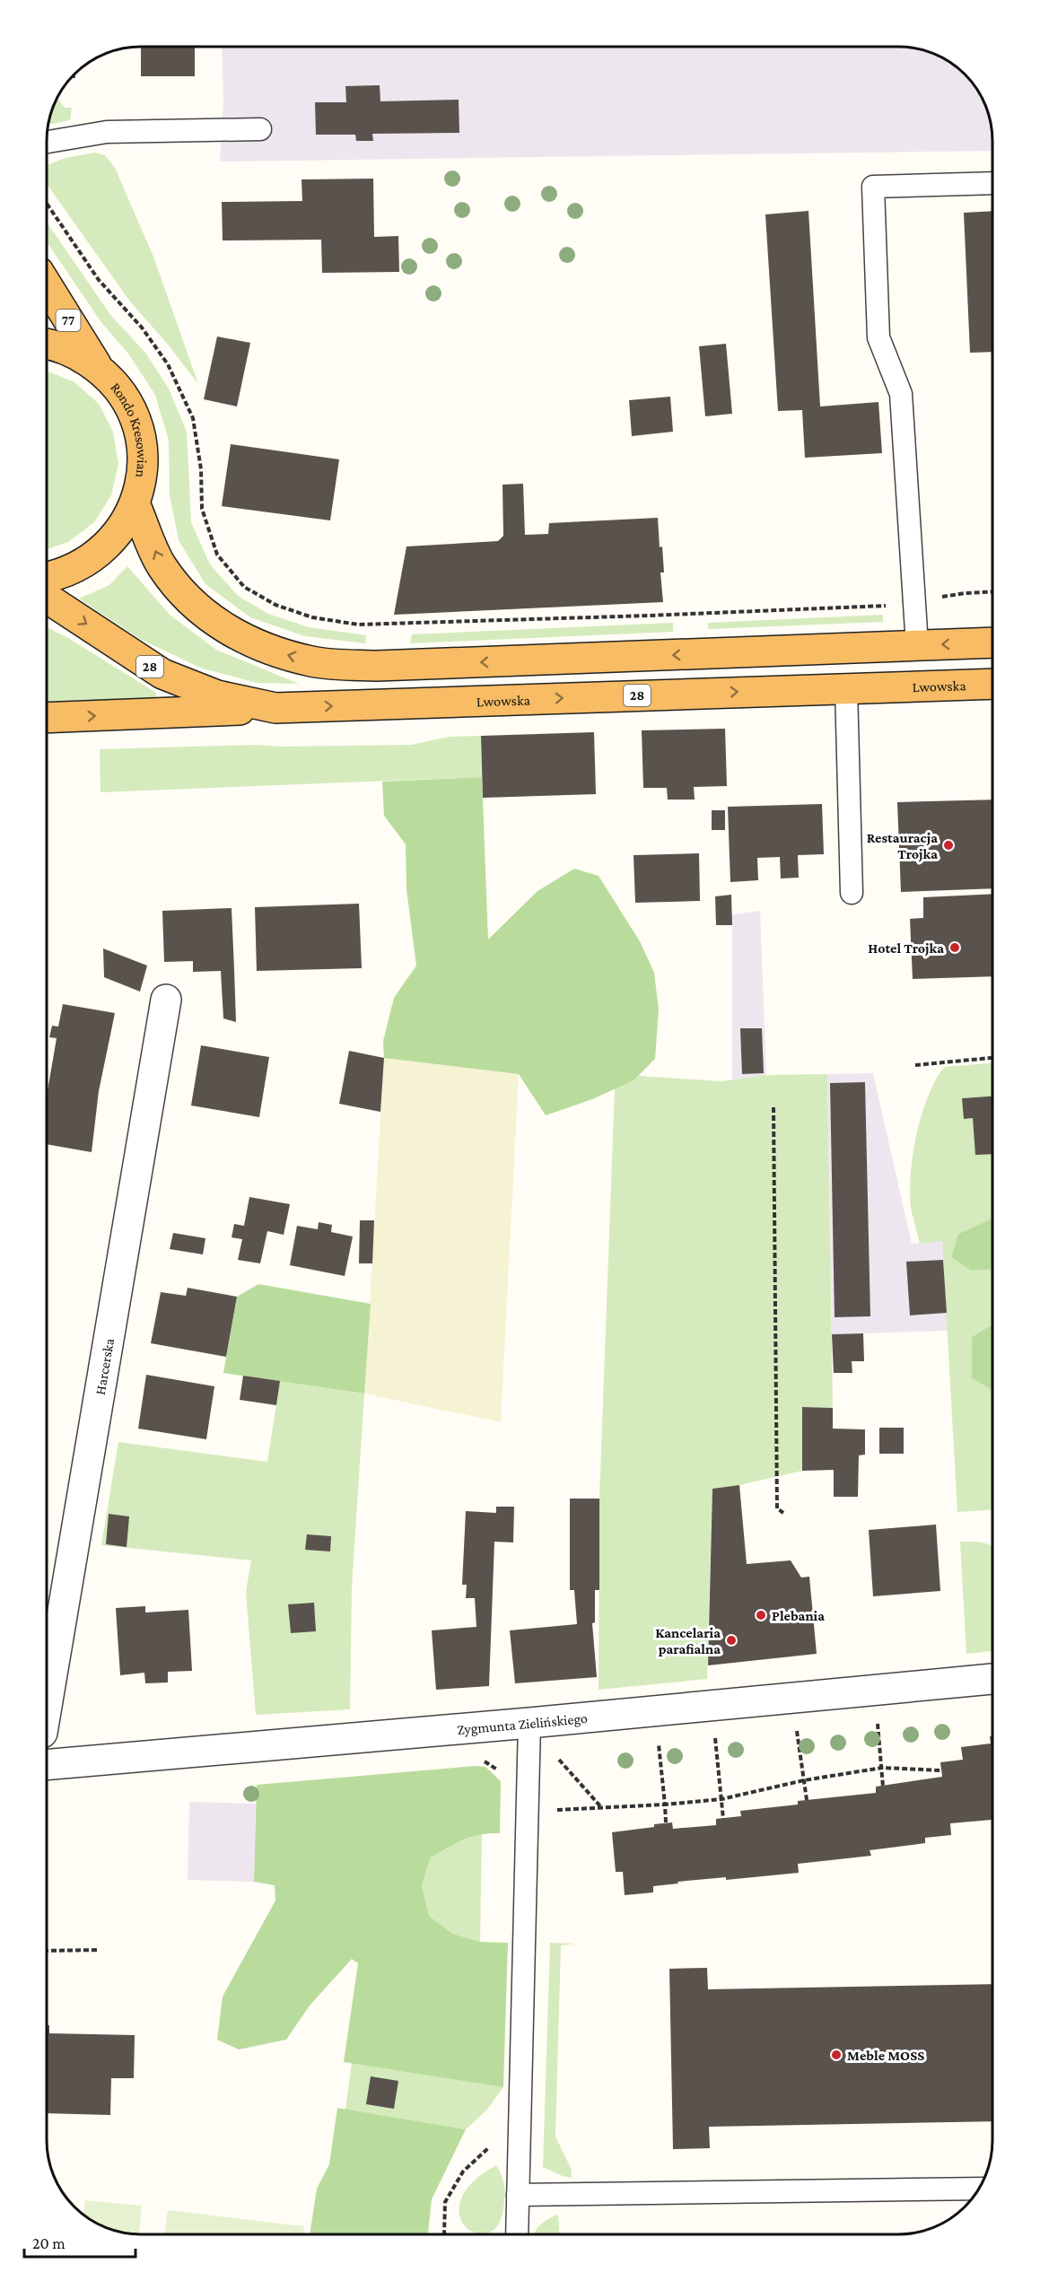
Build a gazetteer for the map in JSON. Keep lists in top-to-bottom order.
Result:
{
  "streets": {
    "highway": [
      "77",
      "Rondo Kresowian",
      "28",
      "Lwowska"
    ],
    "street": ["Harcerska", "Zygmunta Zielińskiego"]
  },
  "crossings": [
    ["77", "Rondo Kresowian"],
    ["28", "Lwowska"]
  ],
  "places": [
    "Restauracja Trojka",
    "Hotel Trojka",
    "Plebania",
    "Kancelaria parafialna",
    "Meble MOSS"
  ],
  "scale_bar": "20 m"
}
